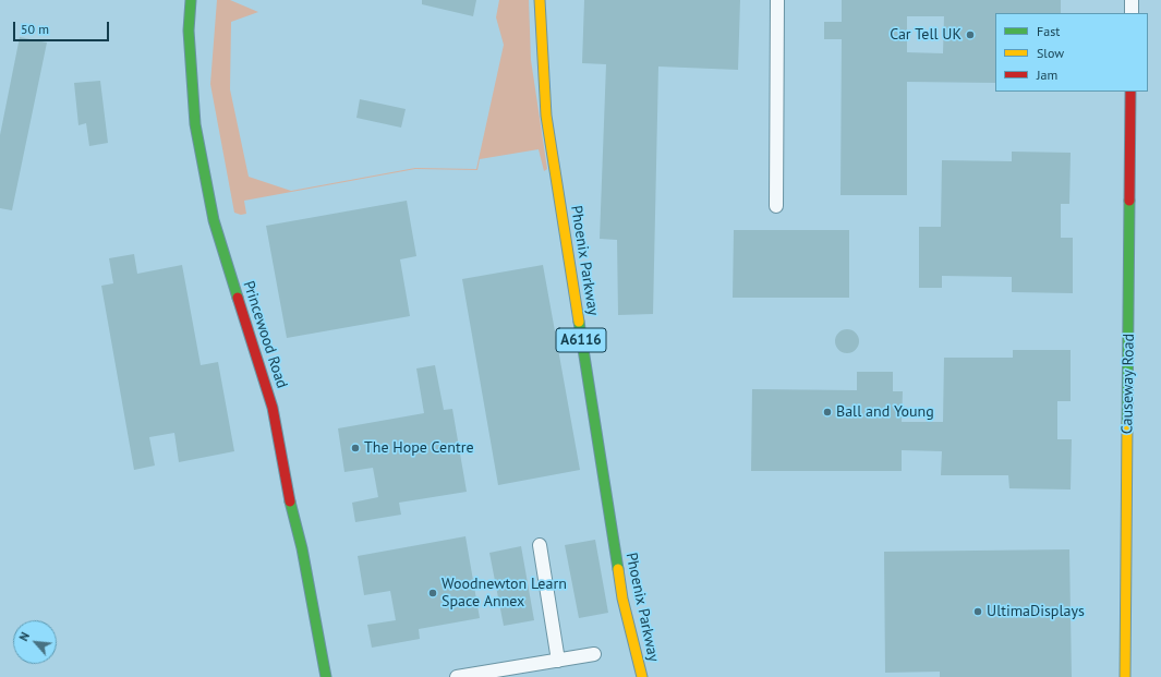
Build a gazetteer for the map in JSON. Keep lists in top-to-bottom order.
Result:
{
  "streets": {
    "street": [
      "Phoenix Parkway",
      "Princewood Road",
      "A6116",
      "Causeway Road"
    ]
  },
  "places": [
    "Car Tell UK",
    "Ball and Young",
    "The Hope Centre",
    "Woodnewton Learn Space Annex",
    "UltimaDisplays"
  ],
  "legend": ["Fast", "Slow", "Jam"],
  "scale_bar": "50 m",
  "north": "top left"
}
